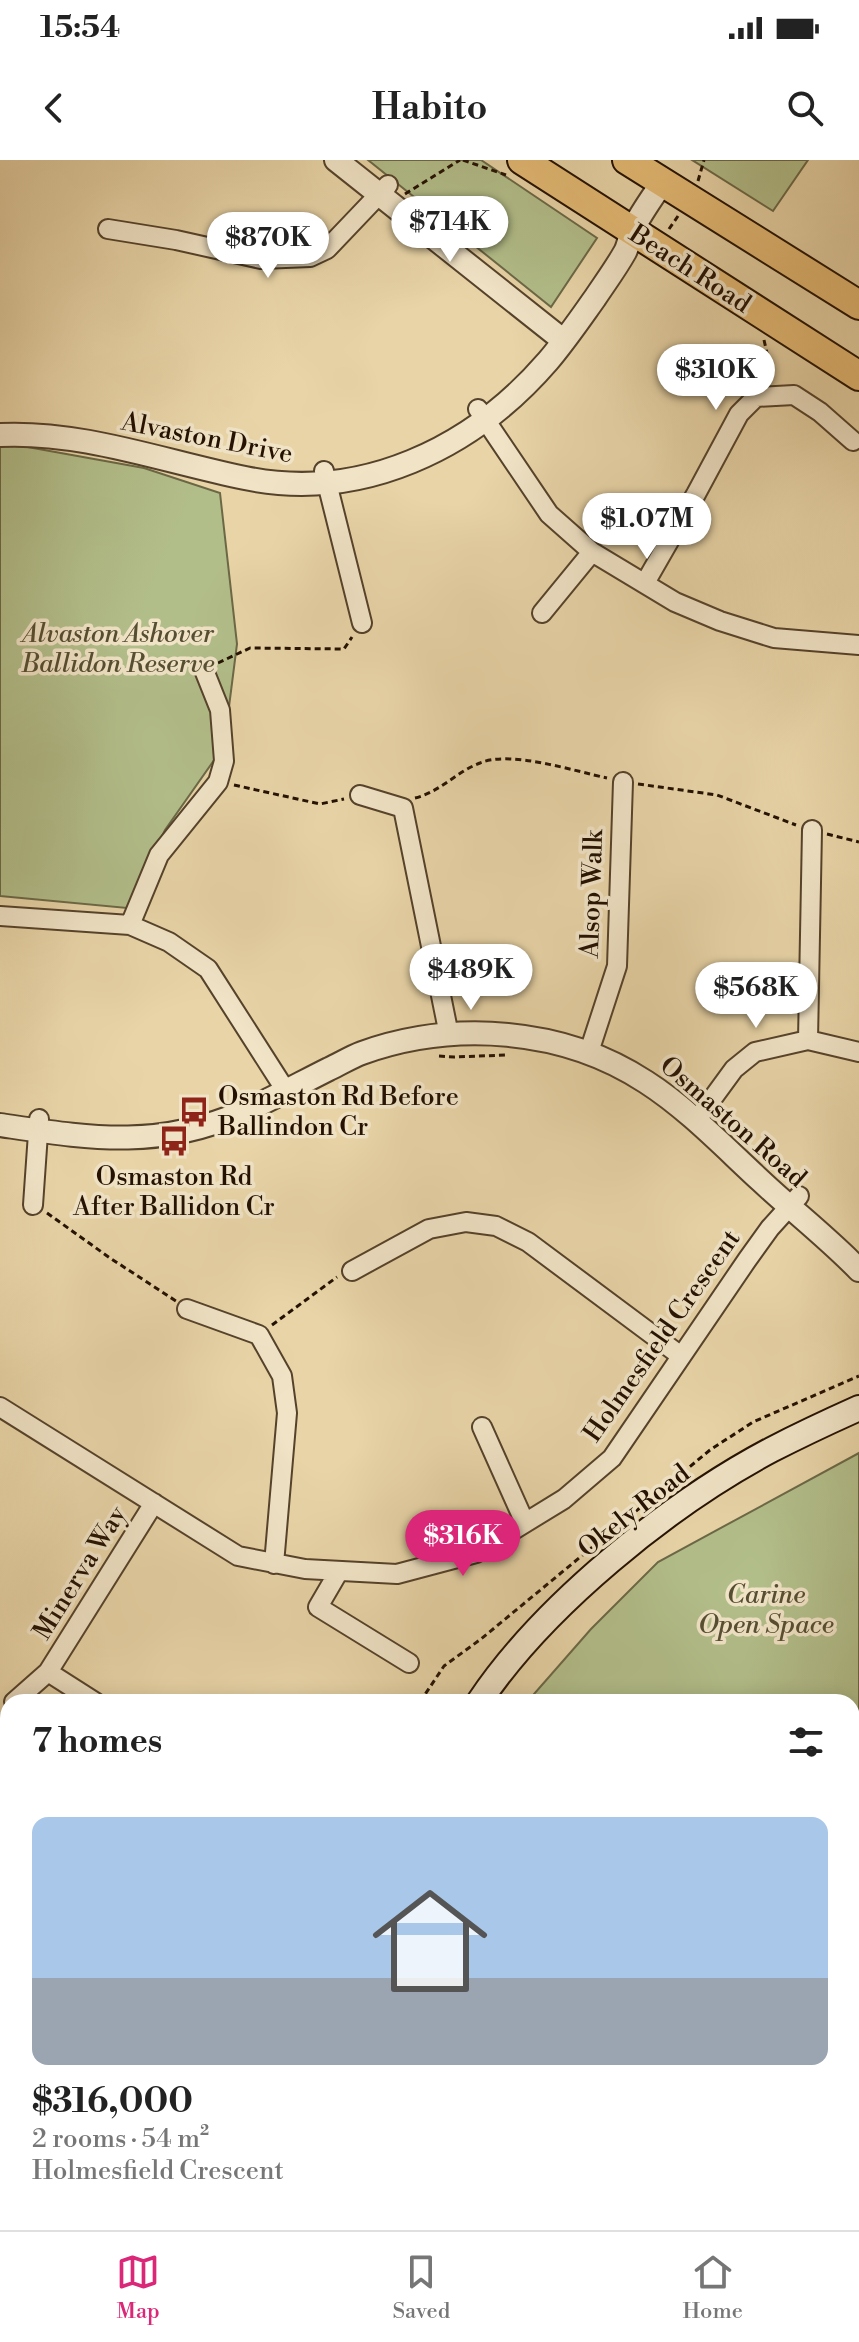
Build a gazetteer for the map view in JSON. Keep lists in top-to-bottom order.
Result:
{
  "streets": {
    "main road": ["Beach Road", "Okely Road"],
    "street": [
      "Alvaston Drive",
      "Alsop Walk",
      "Osmaston Road",
      "Holmesfield Crescent",
      "Minerva Way"
    ]
  },
  "crossings": [
    ["Beach Road", "Alvaston Drive"],
    ["Alsop Walk", "Osmaston Road"],
    ["Osmaston Road", "Holmesfield Crescent"],
    ["Holmesfield Crescent", "Minerva Way"]
  ],
  "parks": ["Alvaston Ashover Ballidon Reserve", "Carine Open Space"],
  "places": {
    "bus stop": ["Osmaston Rd Before Ballindon Cr", "Osmaston Rd After Ballidon Cr"]
  },
  "page": {
    "status": "15:54",
    "header": "Habito",
    "price": [
      "$714K",
      "$870K",
      "$310K",
      "$1.07M",
      "$489K",
      "$568K",
      "$316K"
    ],
    "heading": "7 homes",
    "list": [
      {
        "name": "$316,000",
        "note": "2 rooms · 54 m² · Holmesfield Crescent"
      }
    ],
    "tabs": ["Map", "Saved", "Home"]
  }
}
